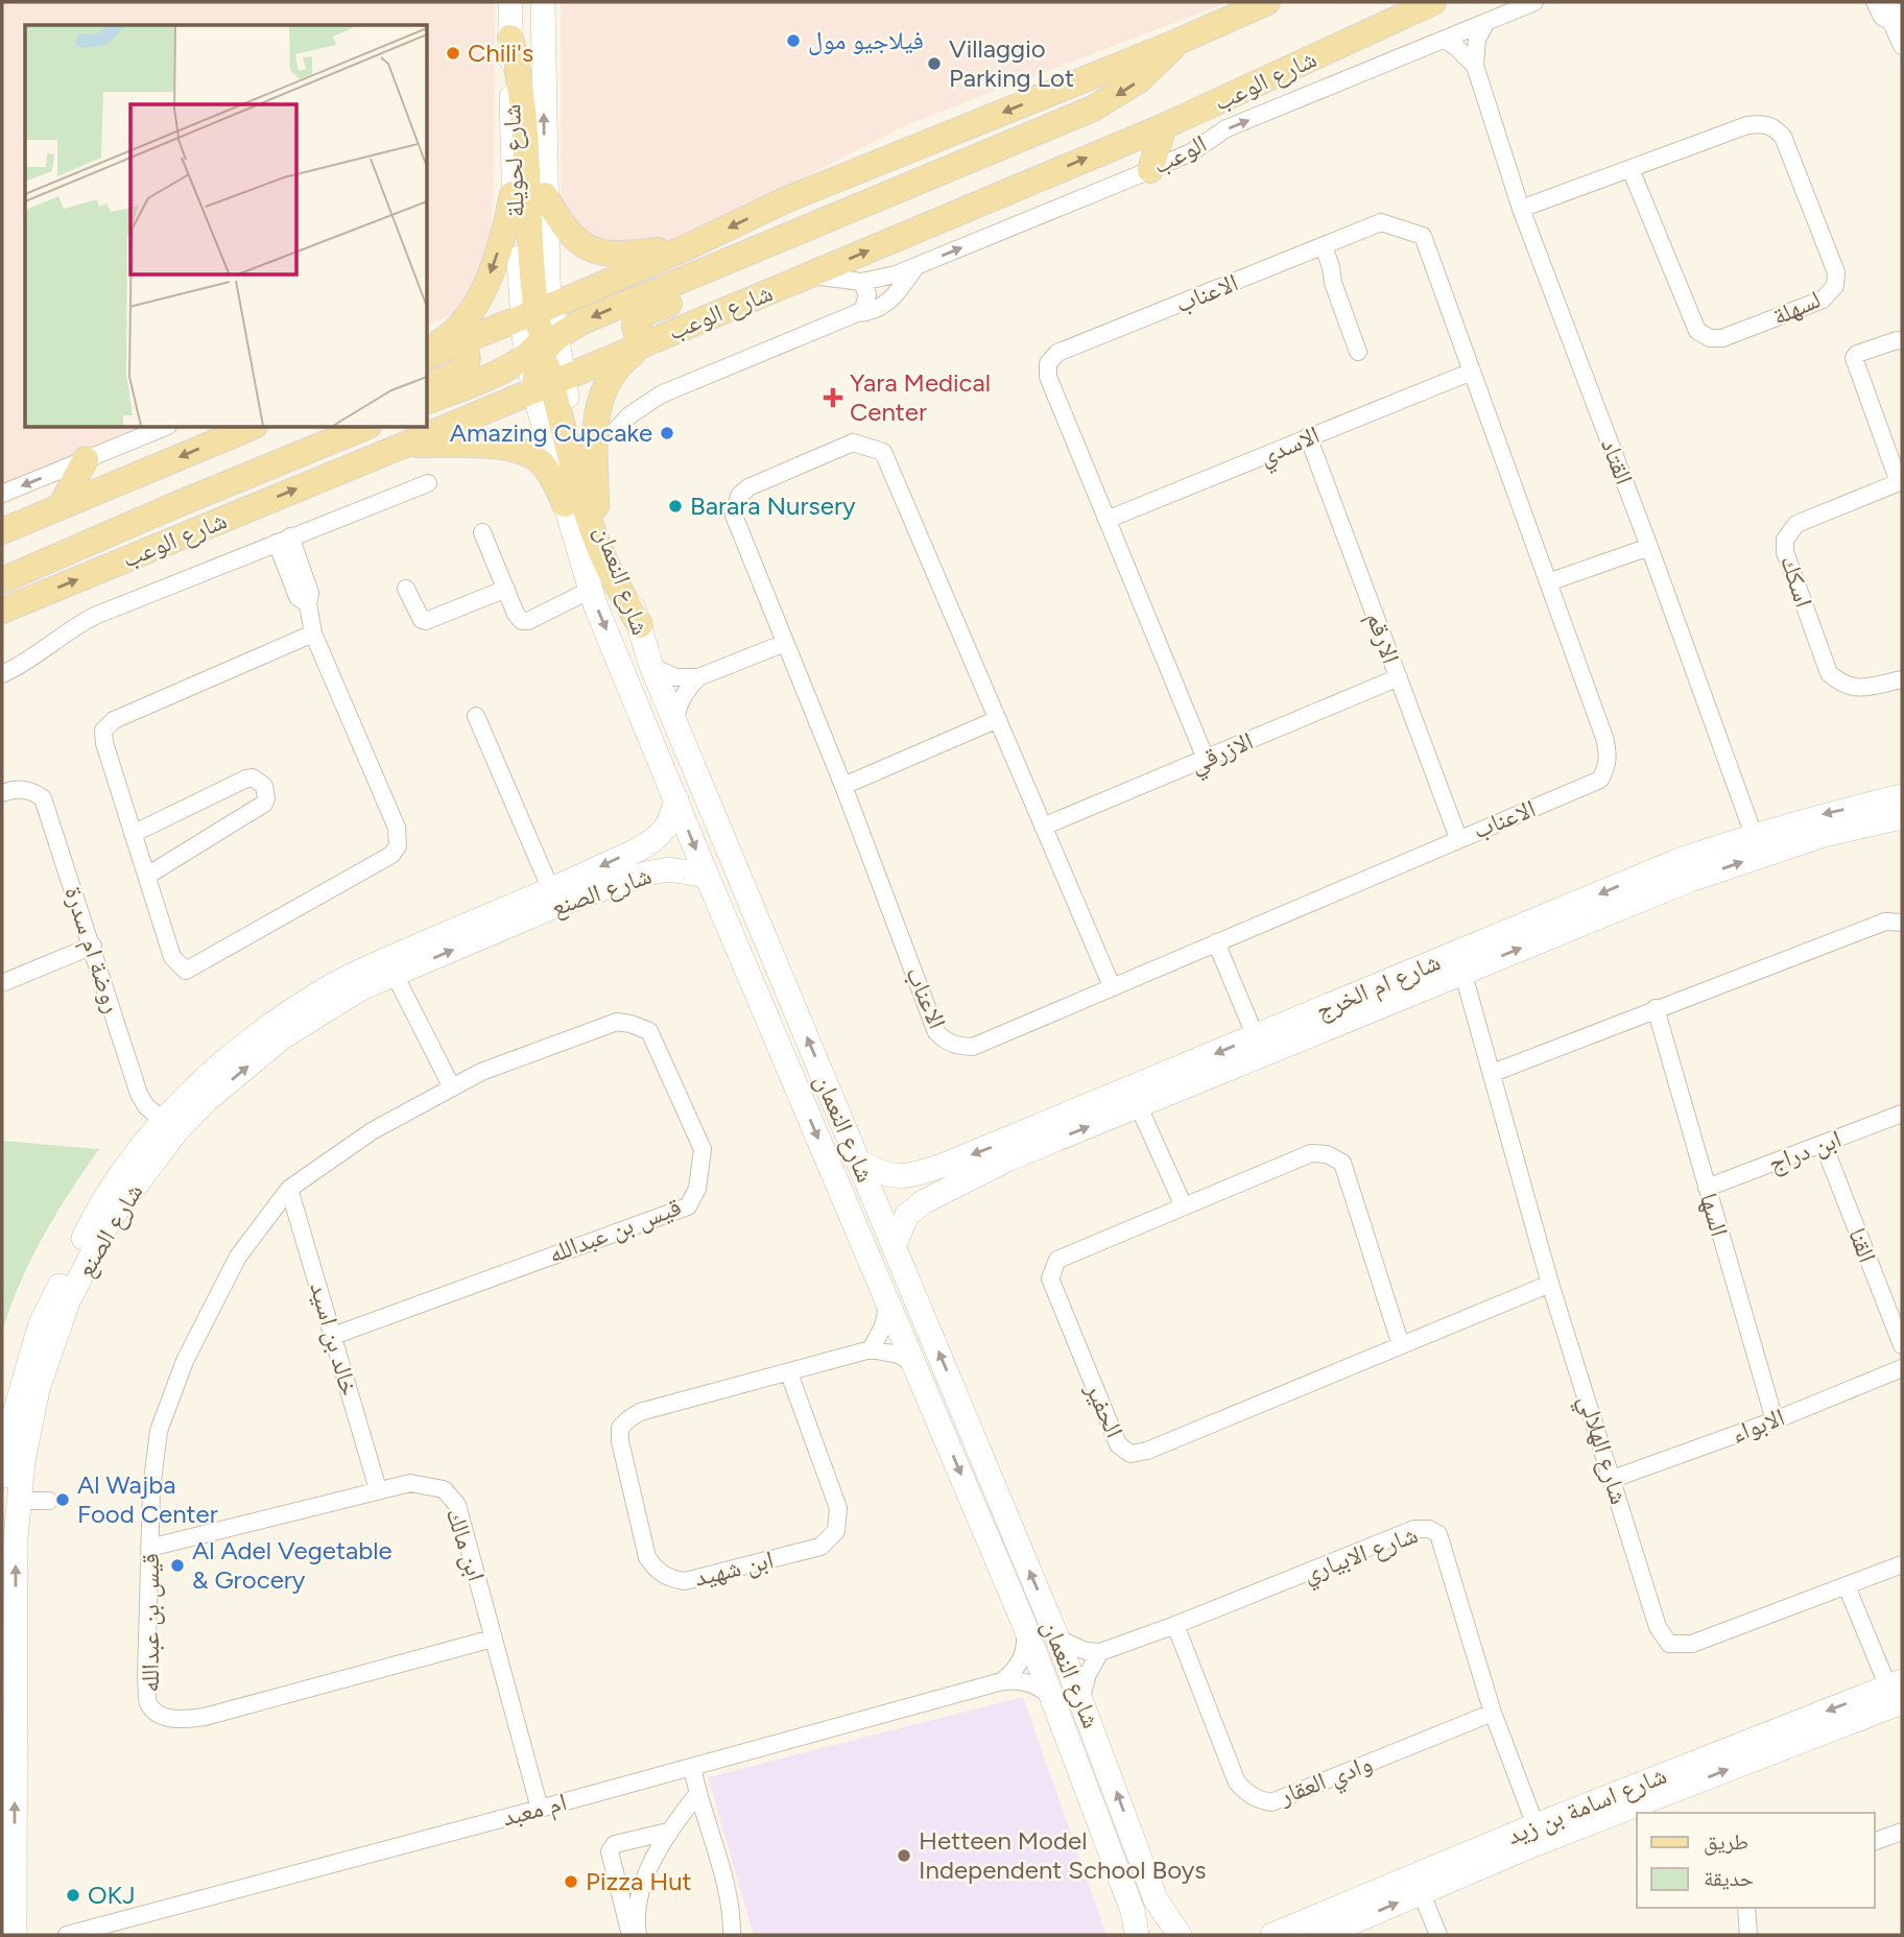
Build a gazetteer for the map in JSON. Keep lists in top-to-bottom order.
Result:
{
  "streets": {
    "main road": ["شارع الوعب"],
    "street": [
      "الوعب",
      "شارع لحويلة",
      "الاعناب",
      "لسهلة",
      "الاسدي",
      "القتاد",
      "شارع النعمان",
      "اسكك",
      "الارقم",
      "الازرقي",
      "شارع الصنع",
      "روضة ام سدرة",
      "شارع ام الخرج",
      "ابن دراج",
      "السها",
      "قيس بن عبدالله",
      "القنا",
      "خالد بن اسيد",
      "الحفير",
      "الابواء",
      "شارع الهلالي",
      "ابن مالك",
      "شارع الابياري",
      "ابن شهيد",
      "وادي العقار",
      "شارع اسامة بن زيد",
      "ام معبد"
    ]
  },
  "crossings": [
    ["شارع الوعب", "الوعب"],
    ["شارع الوعب", "شارع النعمان"],
    ["الوعب", "القتاد"],
    ["الاعناب", "الاسدي"],
    ["الاعناب", "الارقم"],
    ["الاعناب", "الازرقي"],
    ["لسهلة", "القتاد"],
    ["الاسدي", "الارقم"],
    ["القتاد", "شارع ام الخرج"],
    ["شارع النعمان", "شارع الصنع"],
    ["شارع النعمان", "شارع ام الخرج"],
    ["شارع النعمان", "ام معبد"],
    ["الارقم", "الازرقي"],
    ["شارع الصنع", "روضة ام سدرة"],
    ["شارع ام الخرج", "شارع الهلالي"],
    ["ابن دراج", "السها"],
    ["ابن دراج", "القنا"],
    ["السها", "الابواء"],
    ["قيس بن عبدالله", "خالد بن اسيد"],
    ["قيس بن عبدالله", "ابن مالك"],
    ["خالد بن اسيد", "ابن مالك"],
    ["الحفير", "شارع الهلالي"],
    ["الابواء", "شارع الهلالي"],
    ["ابن مالك", "ام معبد"],
    ["شارع الابياري", "وادي العقار"],
    ["شارع الابياري", "شارع اسامة بن زيد"]
  ],
  "one_way": ["الوعب"],
  "places": {
    "other": [
      "فيلاجيو مول",
      "Chili's",
      "Villaggio Parking Lot",
      "Amazing Cupcake",
      "Barara Nursery",
      "Al Wajba Food Center",
      "Al Adel Vegetable & Grocery",
      "Hetteen Model Independent School Boys",
      "Pizza Hut",
      "OKJ"
    ],
    "health": ["Yara Medical Center"]
  },
  "legend": ["طريق", "حديقة"]
}
